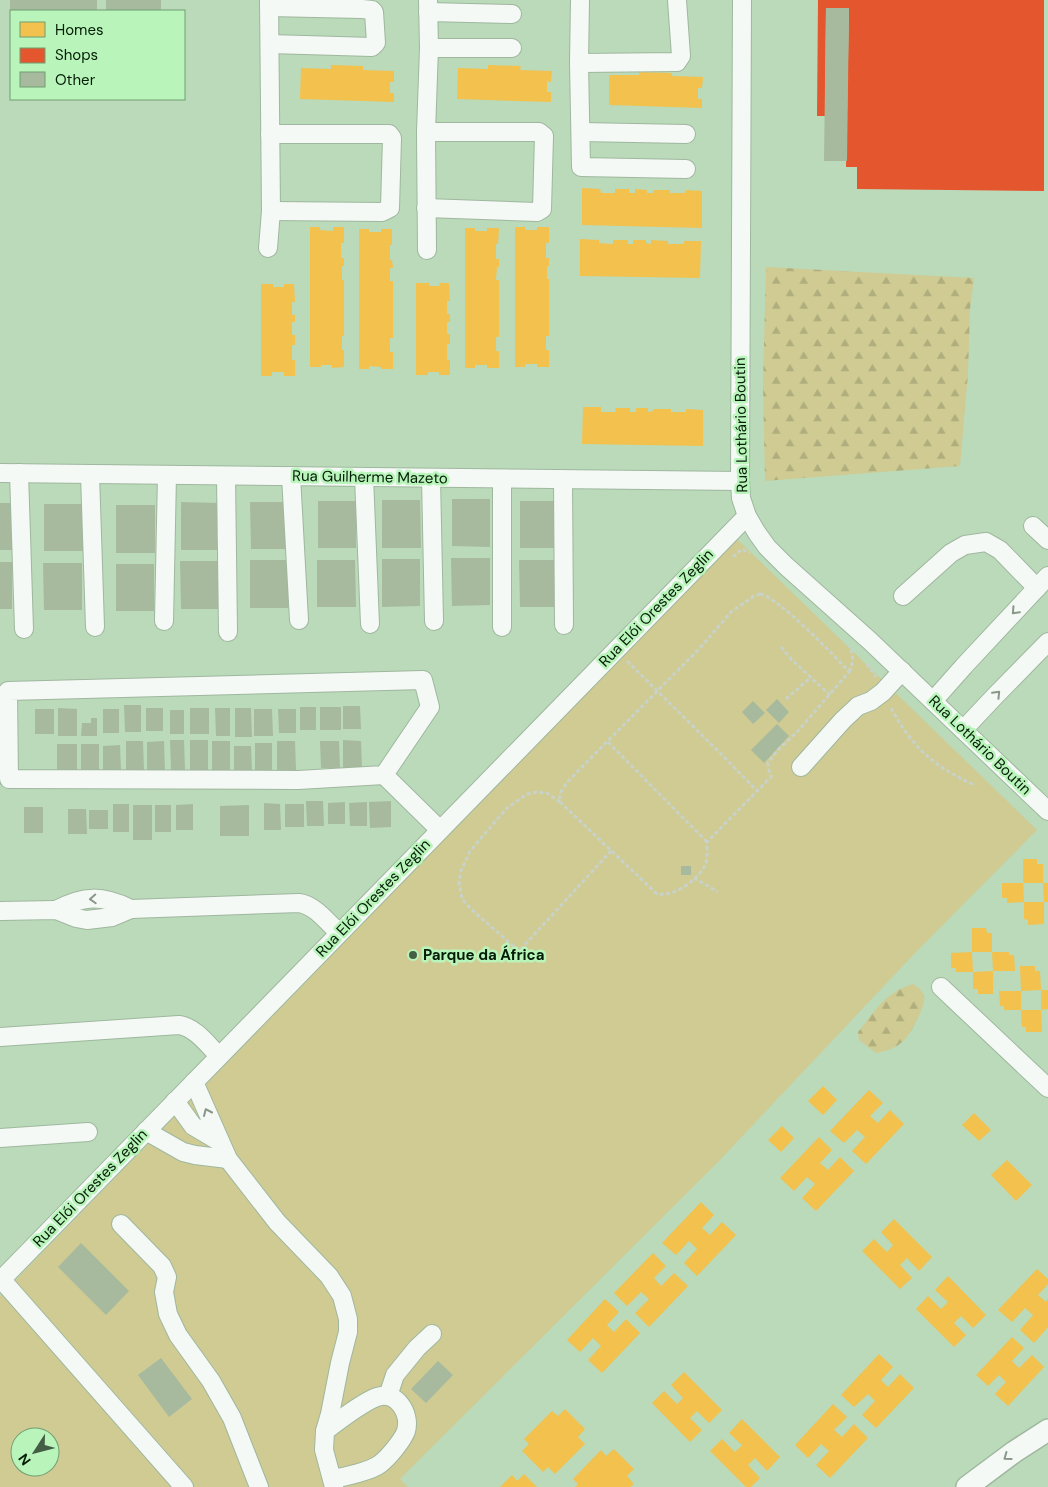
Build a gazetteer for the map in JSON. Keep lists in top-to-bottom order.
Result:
{
  "streets": {
    "street": ["Rua Lothário Boutin", "Rua Guilherme Mazeto", "Rua Elói Orestes Zeglin"]
  },
  "crossings": [
    ["Rua Lothário Boutin", "Rua Guilherme Mazeto"],
    ["Rua Lothário Boutin", "Rua Elói Orestes Zeglin"]
  ],
  "places": ["Parque da África"],
  "legend": ["Homes", "Shops", "Other"],
  "north": "bottom left"
}
